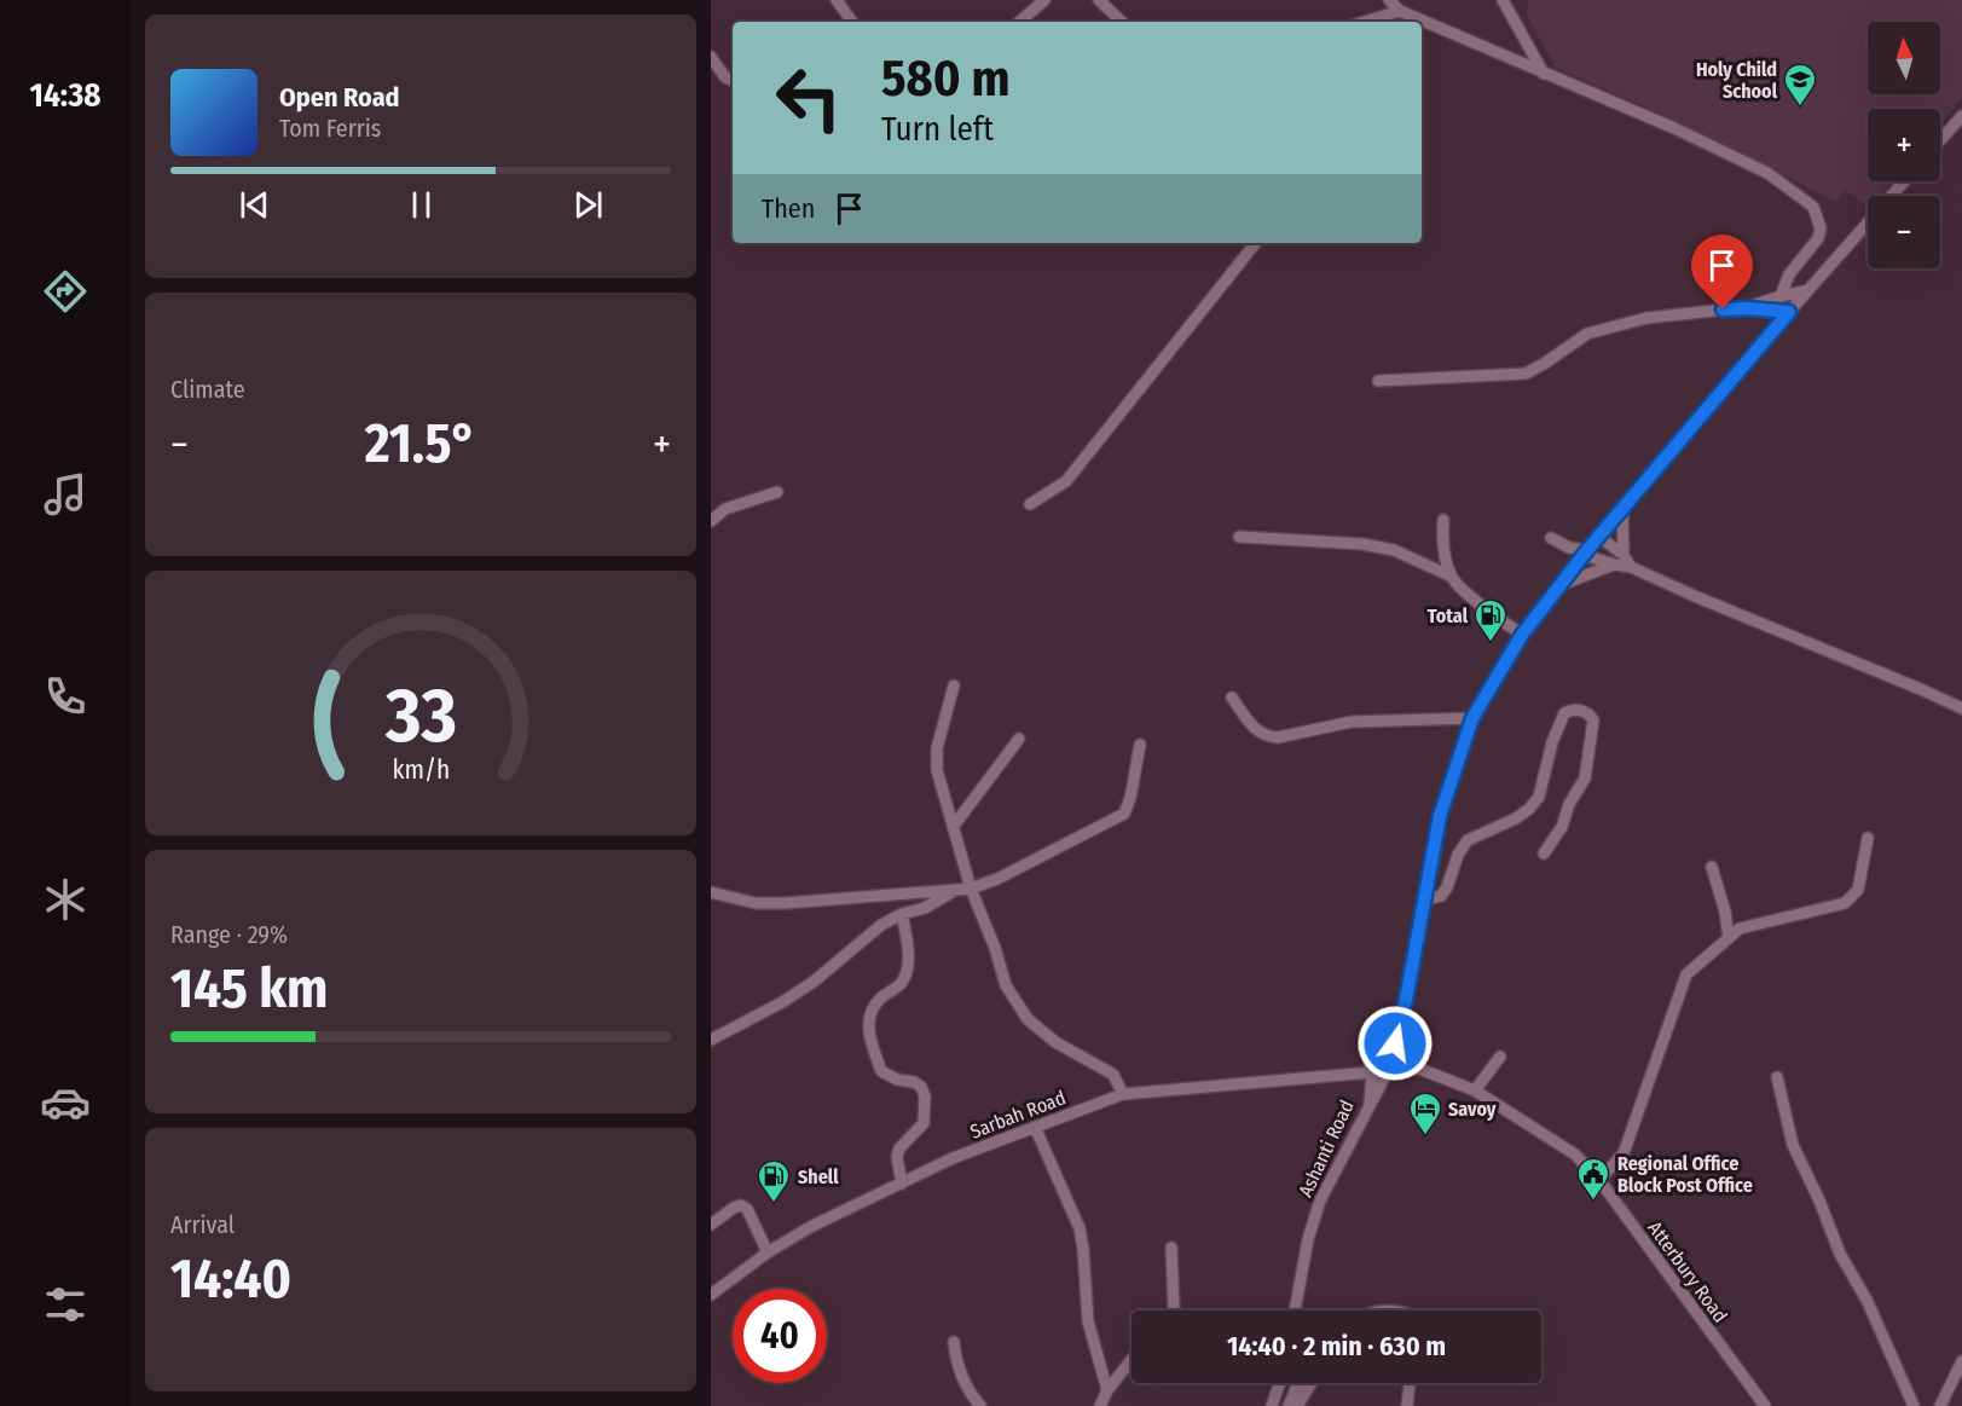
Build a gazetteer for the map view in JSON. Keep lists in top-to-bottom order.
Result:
{
  "streets": {
    "street": ["Sarbah Road", "Ashanti Road", "Atterbury Road"]
  },
  "crossings": [
    ["Sarbah Road", "Ashanti Road"],
    ["Sarbah Road", "Atterbury Road"],
    ["Ashanti Road", "Atterbury Road"]
  ],
  "places": {
    "school or university": ["Holy Child School"],
    "fuel station": ["Total", "Shell"],
    "hotel": ["Savoy"],
    "public building": ["Regional Office Block Post Office"]
  },
  "north": "top",
  "page": {
    "tabs": "14:38",
    "map_buttons": ["+", "−"],
    "turn": ["580 m", "Turn left"],
    "song": ["Open Road", "Tom Ferris"],
    "then": "Then",
    "tile": [
      "Climate",
      ["Range · 29%", "145 km"],
      ["Arrival", "14:40"]
    ],
    "heat": ["−", "21.5°", "+"],
    "limit": "40",
    "trip": "14:40 · 2 min · 630 m",
    "gauge": ["33", "km/h"]
  }
}
